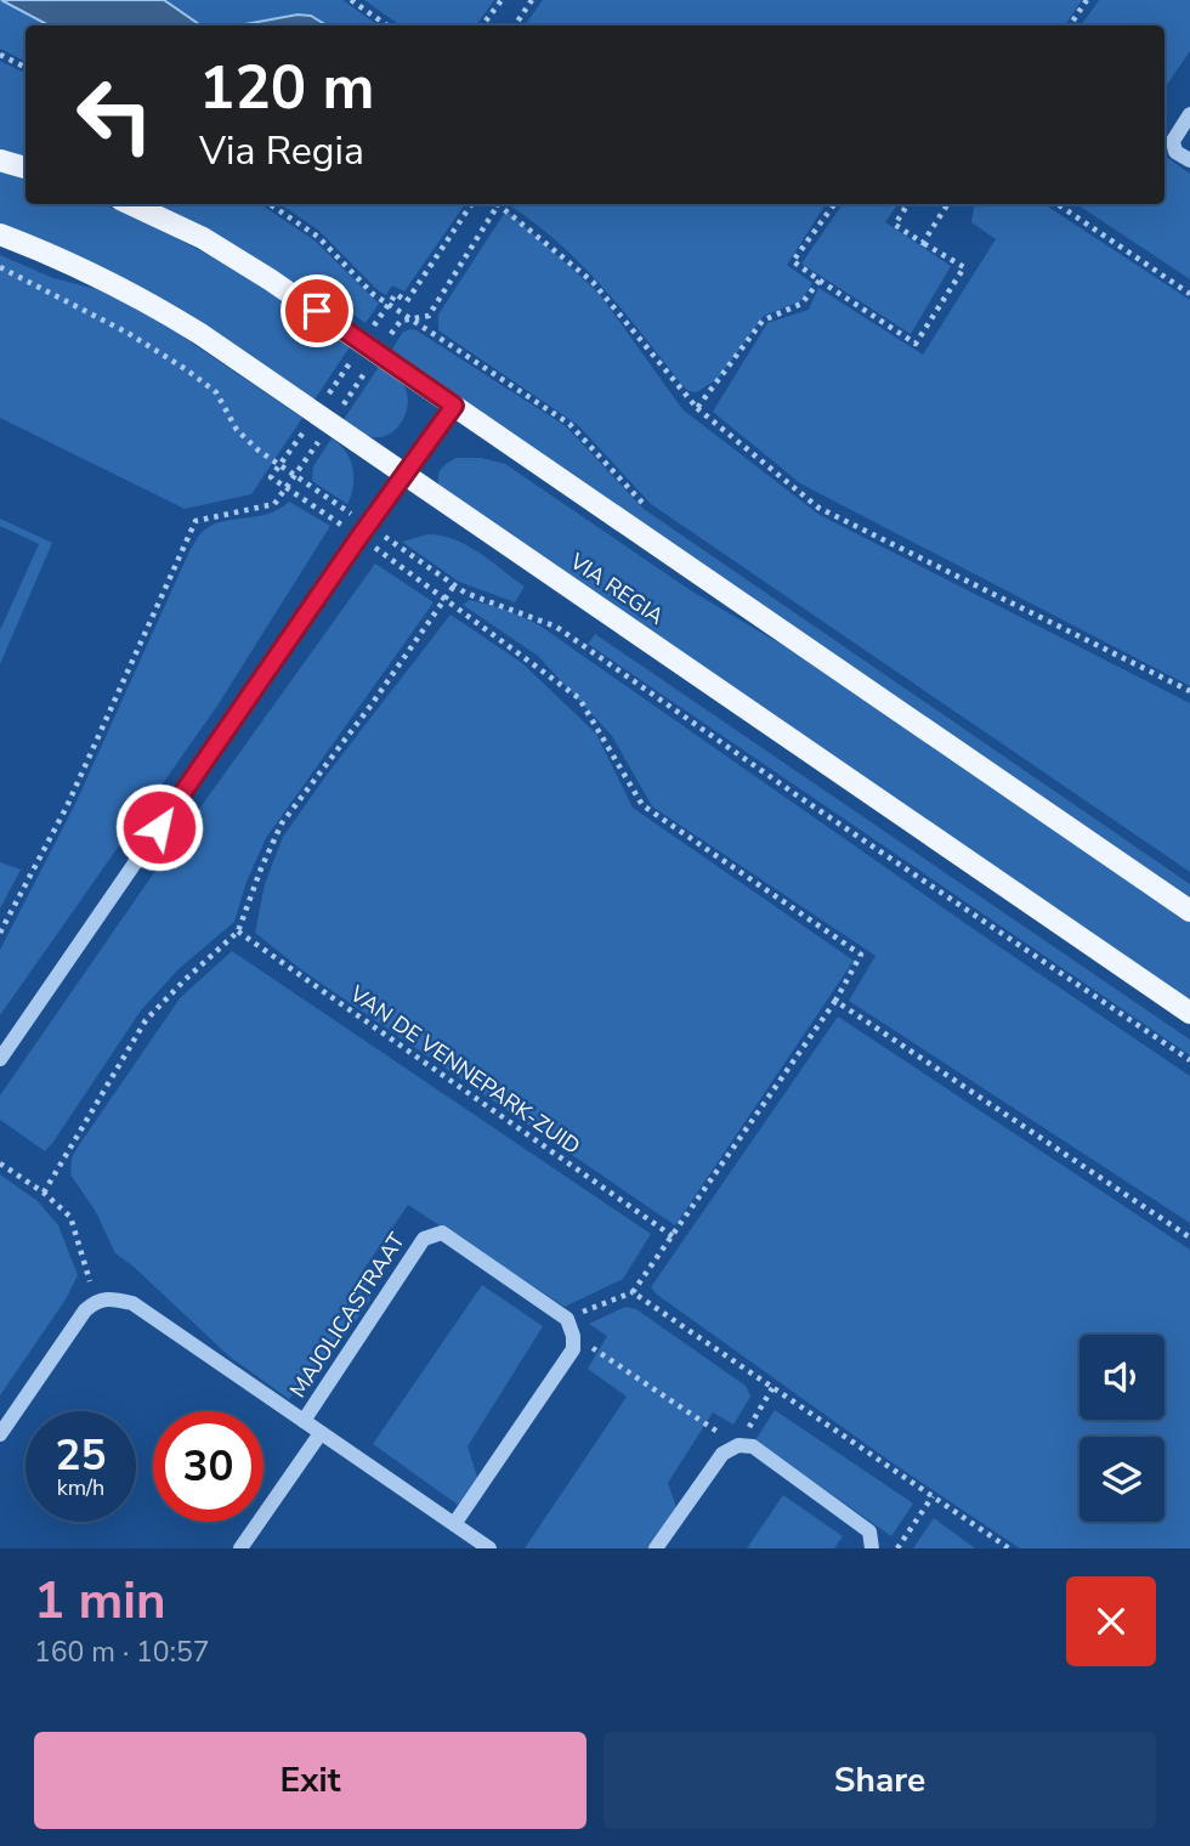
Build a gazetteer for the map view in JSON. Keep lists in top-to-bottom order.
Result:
{
  "streets": {
    "main road": ["VIA REGIA"],
    "street": ["MAJOLICASTRAAT"],
    "path": ["VAN DE VENNEPARK-ZUID"]
  },
  "page": {
    "turn": ["120 m", "Via Regia"],
    "speed": "25 km/h",
    "limit": "30",
    "heading": ["1 min", "160 m · 10:57"],
    "buttons": ["Exit", "Share"]
  }
}
